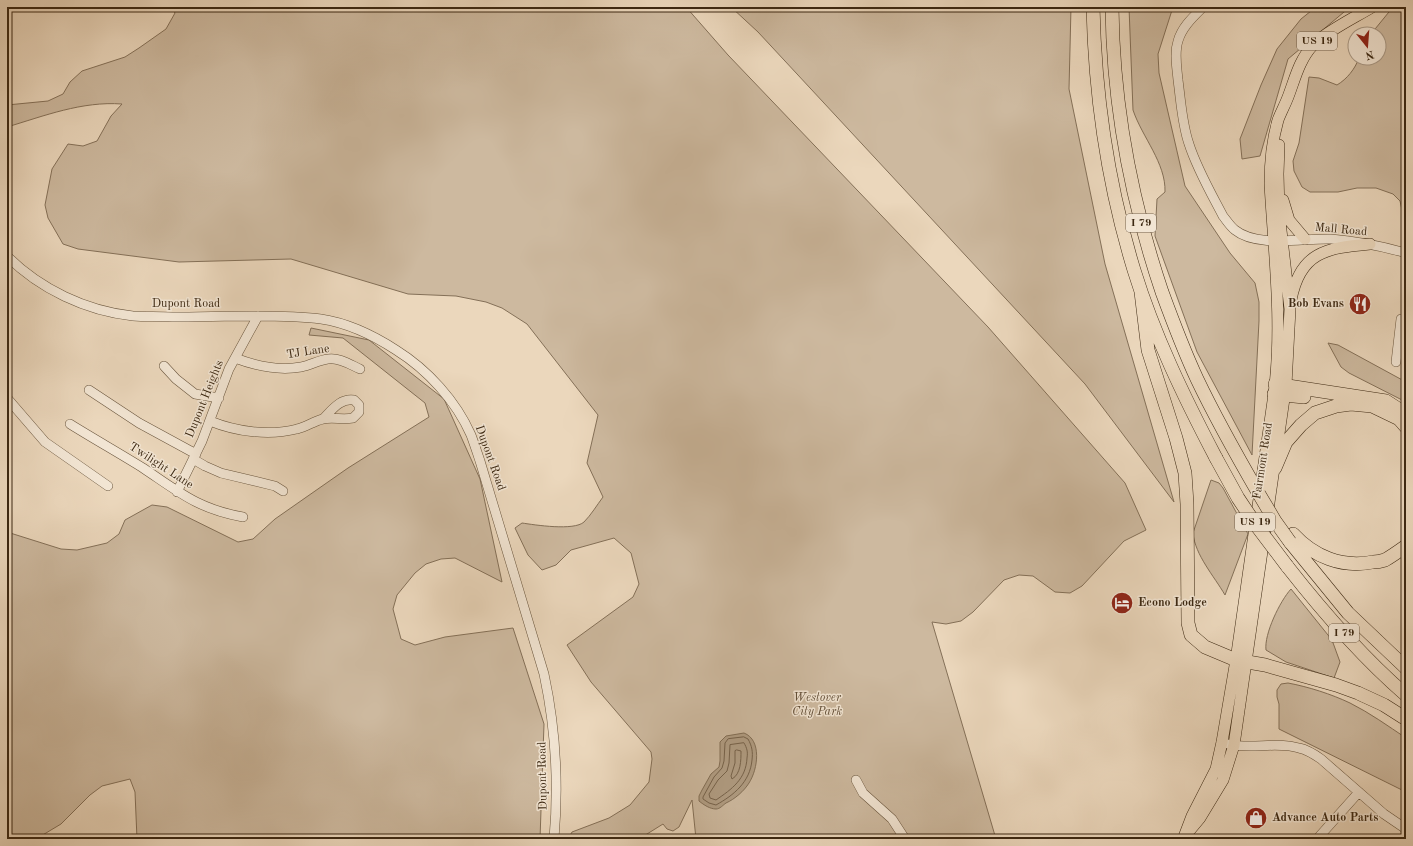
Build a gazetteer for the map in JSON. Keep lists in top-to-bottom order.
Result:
{
  "streets": {
    "highway": ["I 79"],
    "main road": ["US 19", "Fairmont Road"],
    "street": [
      "Mall Road",
      "Dupont Road",
      "TJ Lane",
      "Dupont Heights",
      "Twilight Lane"
    ]
  },
  "crossings": [
    ["Mall Road", "Fairmont Road"],
    ["Dupont Road", "Dupont Heights"],
    ["TJ Lane", "Dupont Heights"],
    ["Dupont Heights", "Twilight Lane"]
  ],
  "parks": ["Westover City Park"],
  "places": {
    "restaurant": ["Bob Evans"],
    "hotel": ["Econo Lodge"],
    "shop": ["Advance Auto Parts"]
  },
  "north": "bottom"
}
